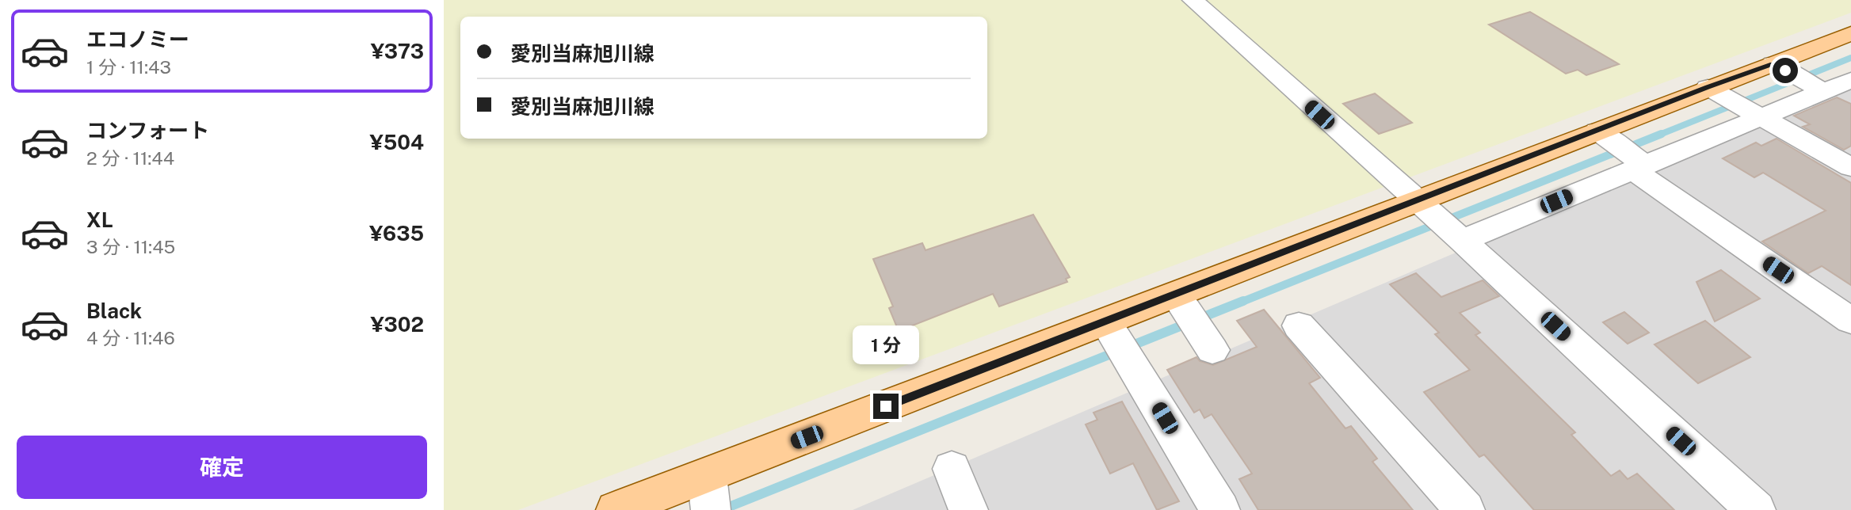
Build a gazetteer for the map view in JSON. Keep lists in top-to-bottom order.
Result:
{
  "page": {
    "list": [
      {
        "name": "エコノミー",
        "note": "1 分 · 11:43",
        "value": "¥373"
      },
      {
        "name": "コンフォート",
        "note": "2 分 · 11:44",
        "value": "¥504"
      },
      {
        "name": "XL",
        "note": "3 分 · 11:45",
        "value": "¥635"
      },
      {
        "name": "Black",
        "note": "4 分 · 11:46",
        "value": "¥302"
      }
    ],
    "banner": ["愛別当麻旭川線", "愛別当麻旭川線"],
    "bubble": "1 分",
    "buttons": "確定"
  }
}
